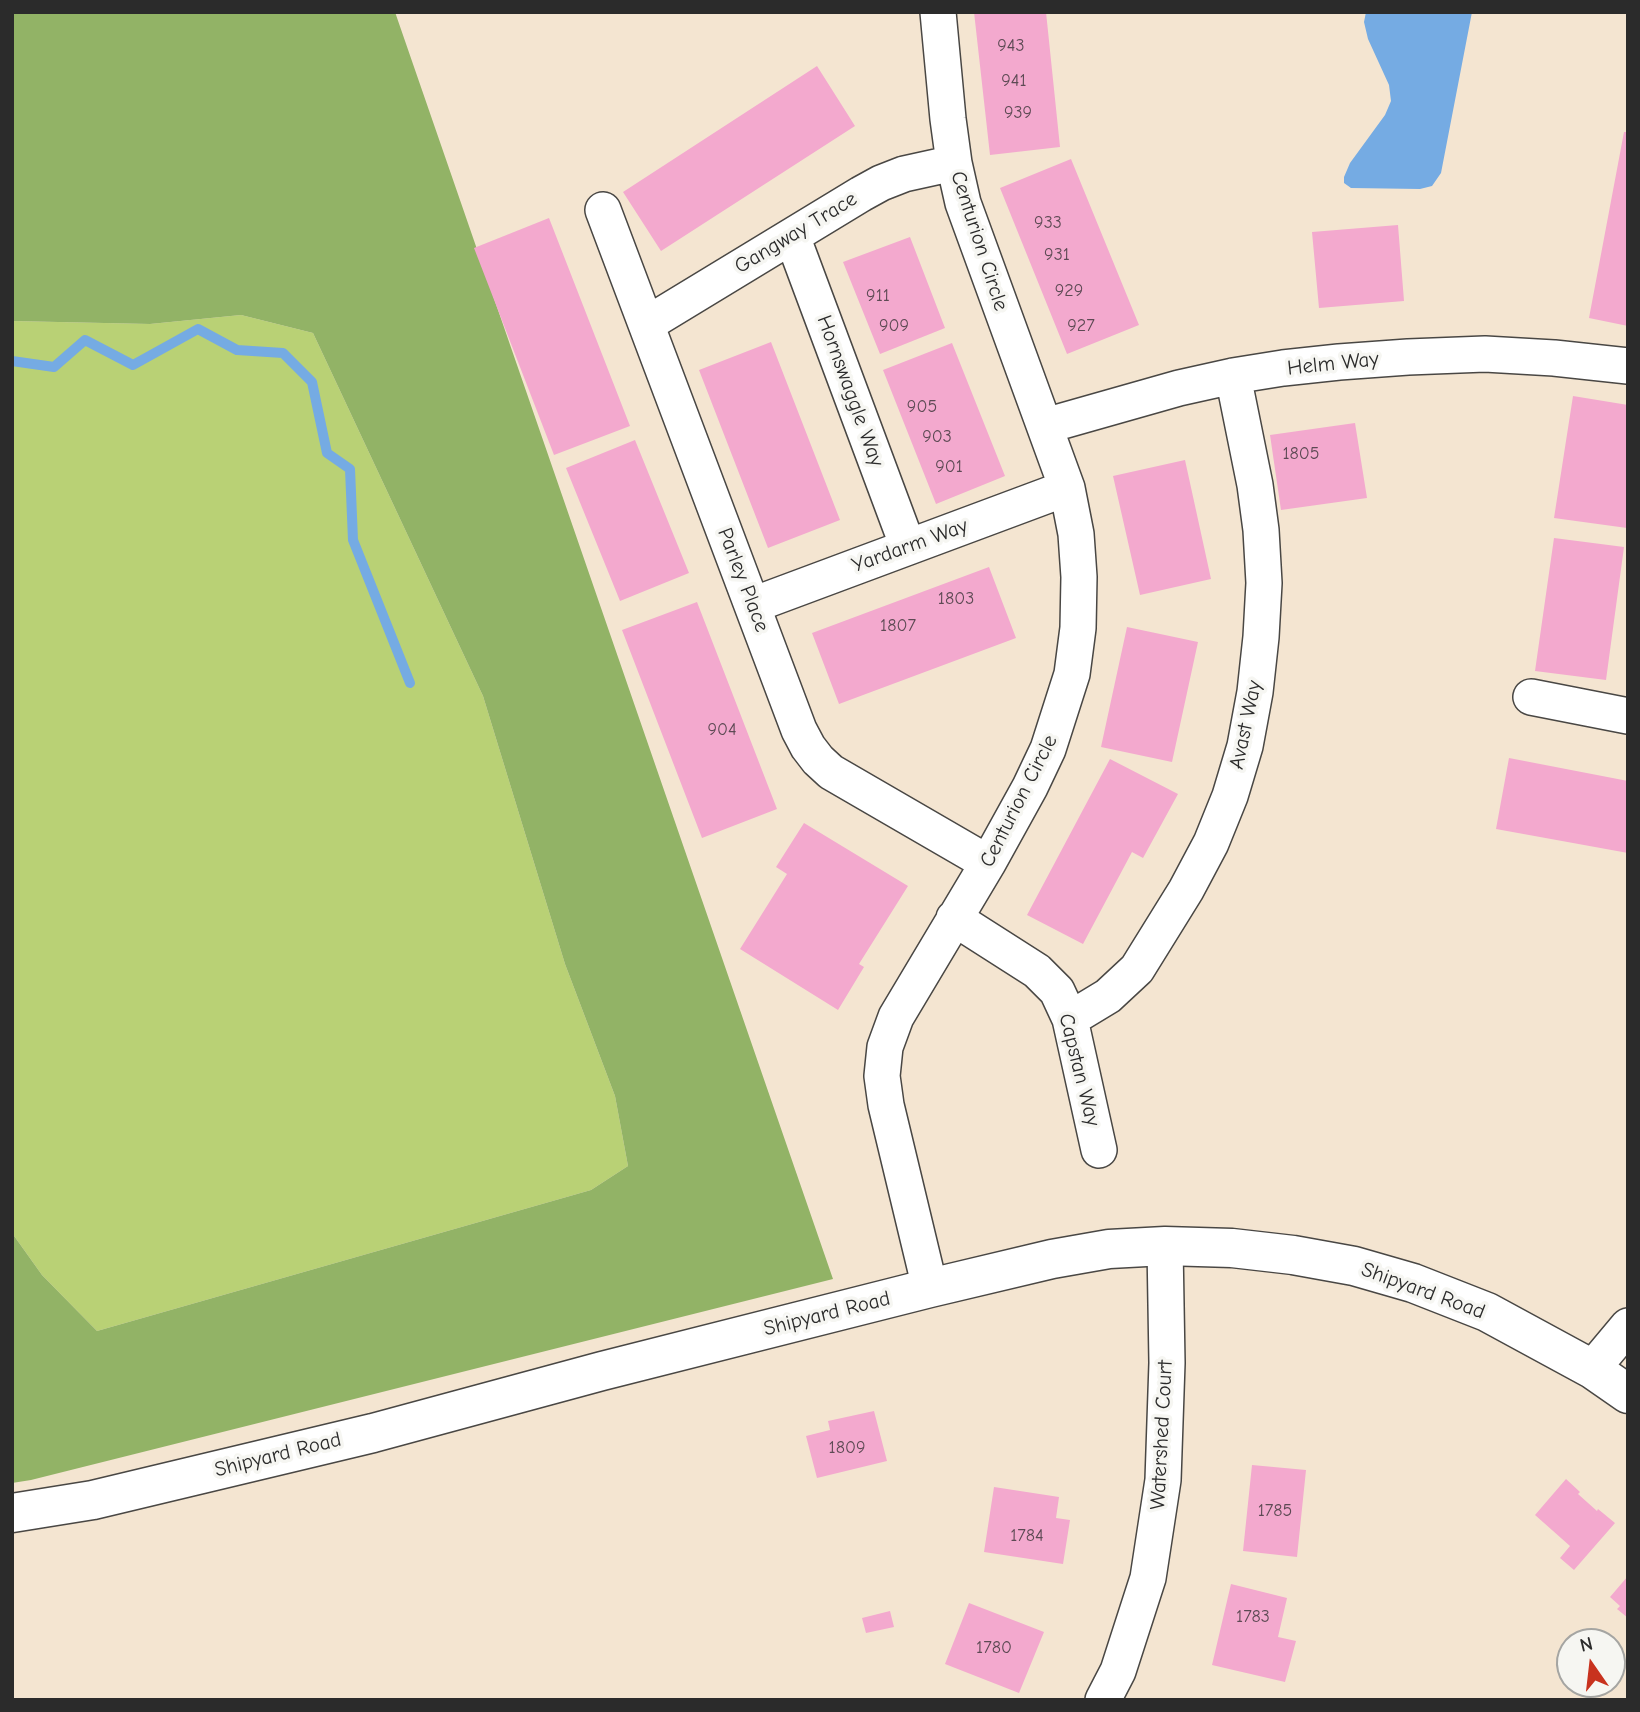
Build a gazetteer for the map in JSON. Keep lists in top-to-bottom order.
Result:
{
  "streets": {
    "street": [
      "Gangway Trace",
      "Centurion Circle",
      "Helm Way",
      "Hornswaggle Way",
      "Yardarm Way",
      "Parley Place",
      "Avast Way",
      "Capstan Way",
      "Shipyard Road",
      "Watershed Court"
    ]
  },
  "crossings": [
    ["Gangway Trace", "Centurion Circle"],
    ["Gangway Trace", "Hornswaggle Way"],
    ["Gangway Trace", "Parley Place"],
    ["Centurion Circle", "Helm Way"],
    ["Centurion Circle", "Yardarm Way"],
    ["Centurion Circle", "Parley Place"],
    ["Centurion Circle", "Capstan Way"],
    ["Centurion Circle", "Shipyard Road"],
    ["Helm Way", "Avast Way"],
    ["Hornswaggle Way", "Yardarm Way"],
    ["Yardarm Way", "Parley Place"],
    ["Avast Way", "Capstan Way"],
    ["Shipyard Road", "Watershed Court"]
  ],
  "house_numbers": [
    "943",
    "941",
    "939",
    "933",
    "931",
    "929",
    "911",
    "909",
    "927",
    "905",
    "903",
    "1805",
    "901",
    "1803",
    "1807",
    "904",
    "1809",
    "1785",
    "1784",
    "1783",
    "1780"
  ],
  "north": "top"
}
